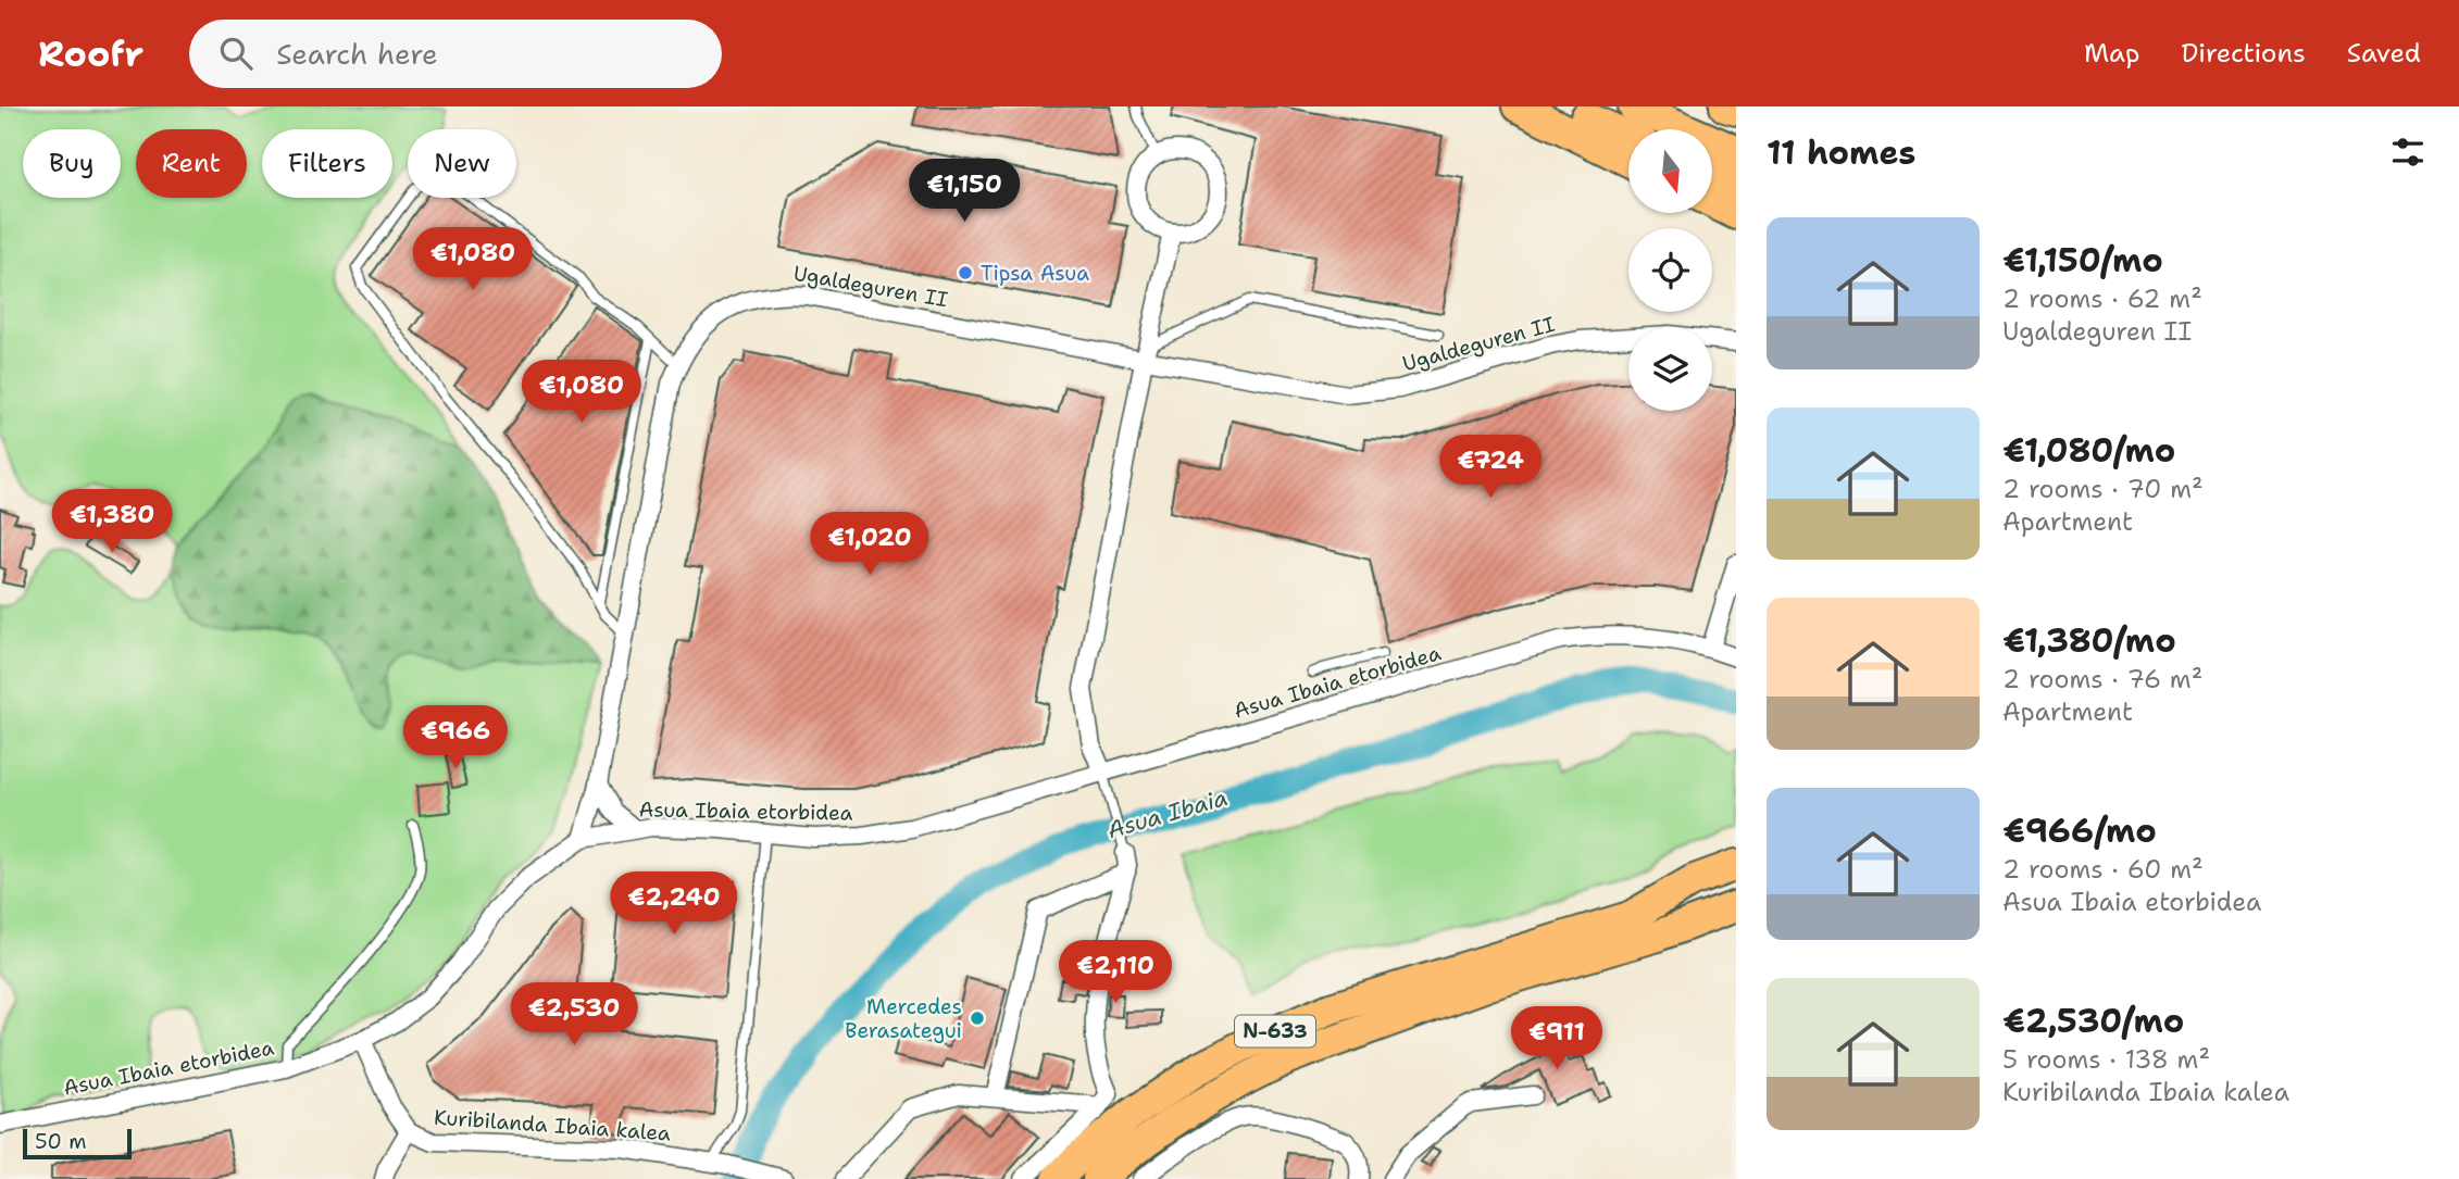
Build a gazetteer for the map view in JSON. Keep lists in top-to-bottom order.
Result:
{
  "streets": {
    "highway": ["N-633"],
    "street": ["Ugaldeguren II", "Asua Ibaia etorbidea", "Kuribilanda Ibaia kalea"]
  },
  "crossings": [
    ["Ugaldeguren II", "Asua Ibaia etorbidea"]
  ],
  "water": ["Asua Ibaia"],
  "places": ["Tipsa Asua", "Mercedes Berasategui"],
  "scale_bar": "50 m",
  "north": "bottom",
  "page": {
    "header": "Roofr",
    "search": "Search here",
    "nav": ["Map", "Directions", "Saved"],
    "heading": "11 homes",
    "chip": [
      "Buy",
      "Rent",
      "Filters",
      "New"
    ],
    "price": [
      "€1,150",
      "€1,080",
      "€1,080",
      "€724",
      "€1,380",
      "€1,020",
      "€966",
      "€2,240",
      "€2,110",
      "€2,530",
      "€911"
    ],
    "list": [
      {
        "name": "€1,150/mo",
        "note": "2 rooms · 62 m² · Ugaldeguren II"
      },
      {
        "name": "€1,080/mo",
        "note": "2 rooms · 70 m² · Apartment"
      },
      {
        "name": "€1,380/mo",
        "note": "2 rooms · 76 m² · Apartment"
      },
      {
        "name": "€966/mo",
        "note": "2 rooms · 60 m² · Asua Ibaia etorbidea"
      },
      {
        "name": "€2,530/mo",
        "note": "5 rooms · 138 m² · Kuribilanda Ibaia kalea"
      }
    ],
    "scale": "50 m"
  }
}
